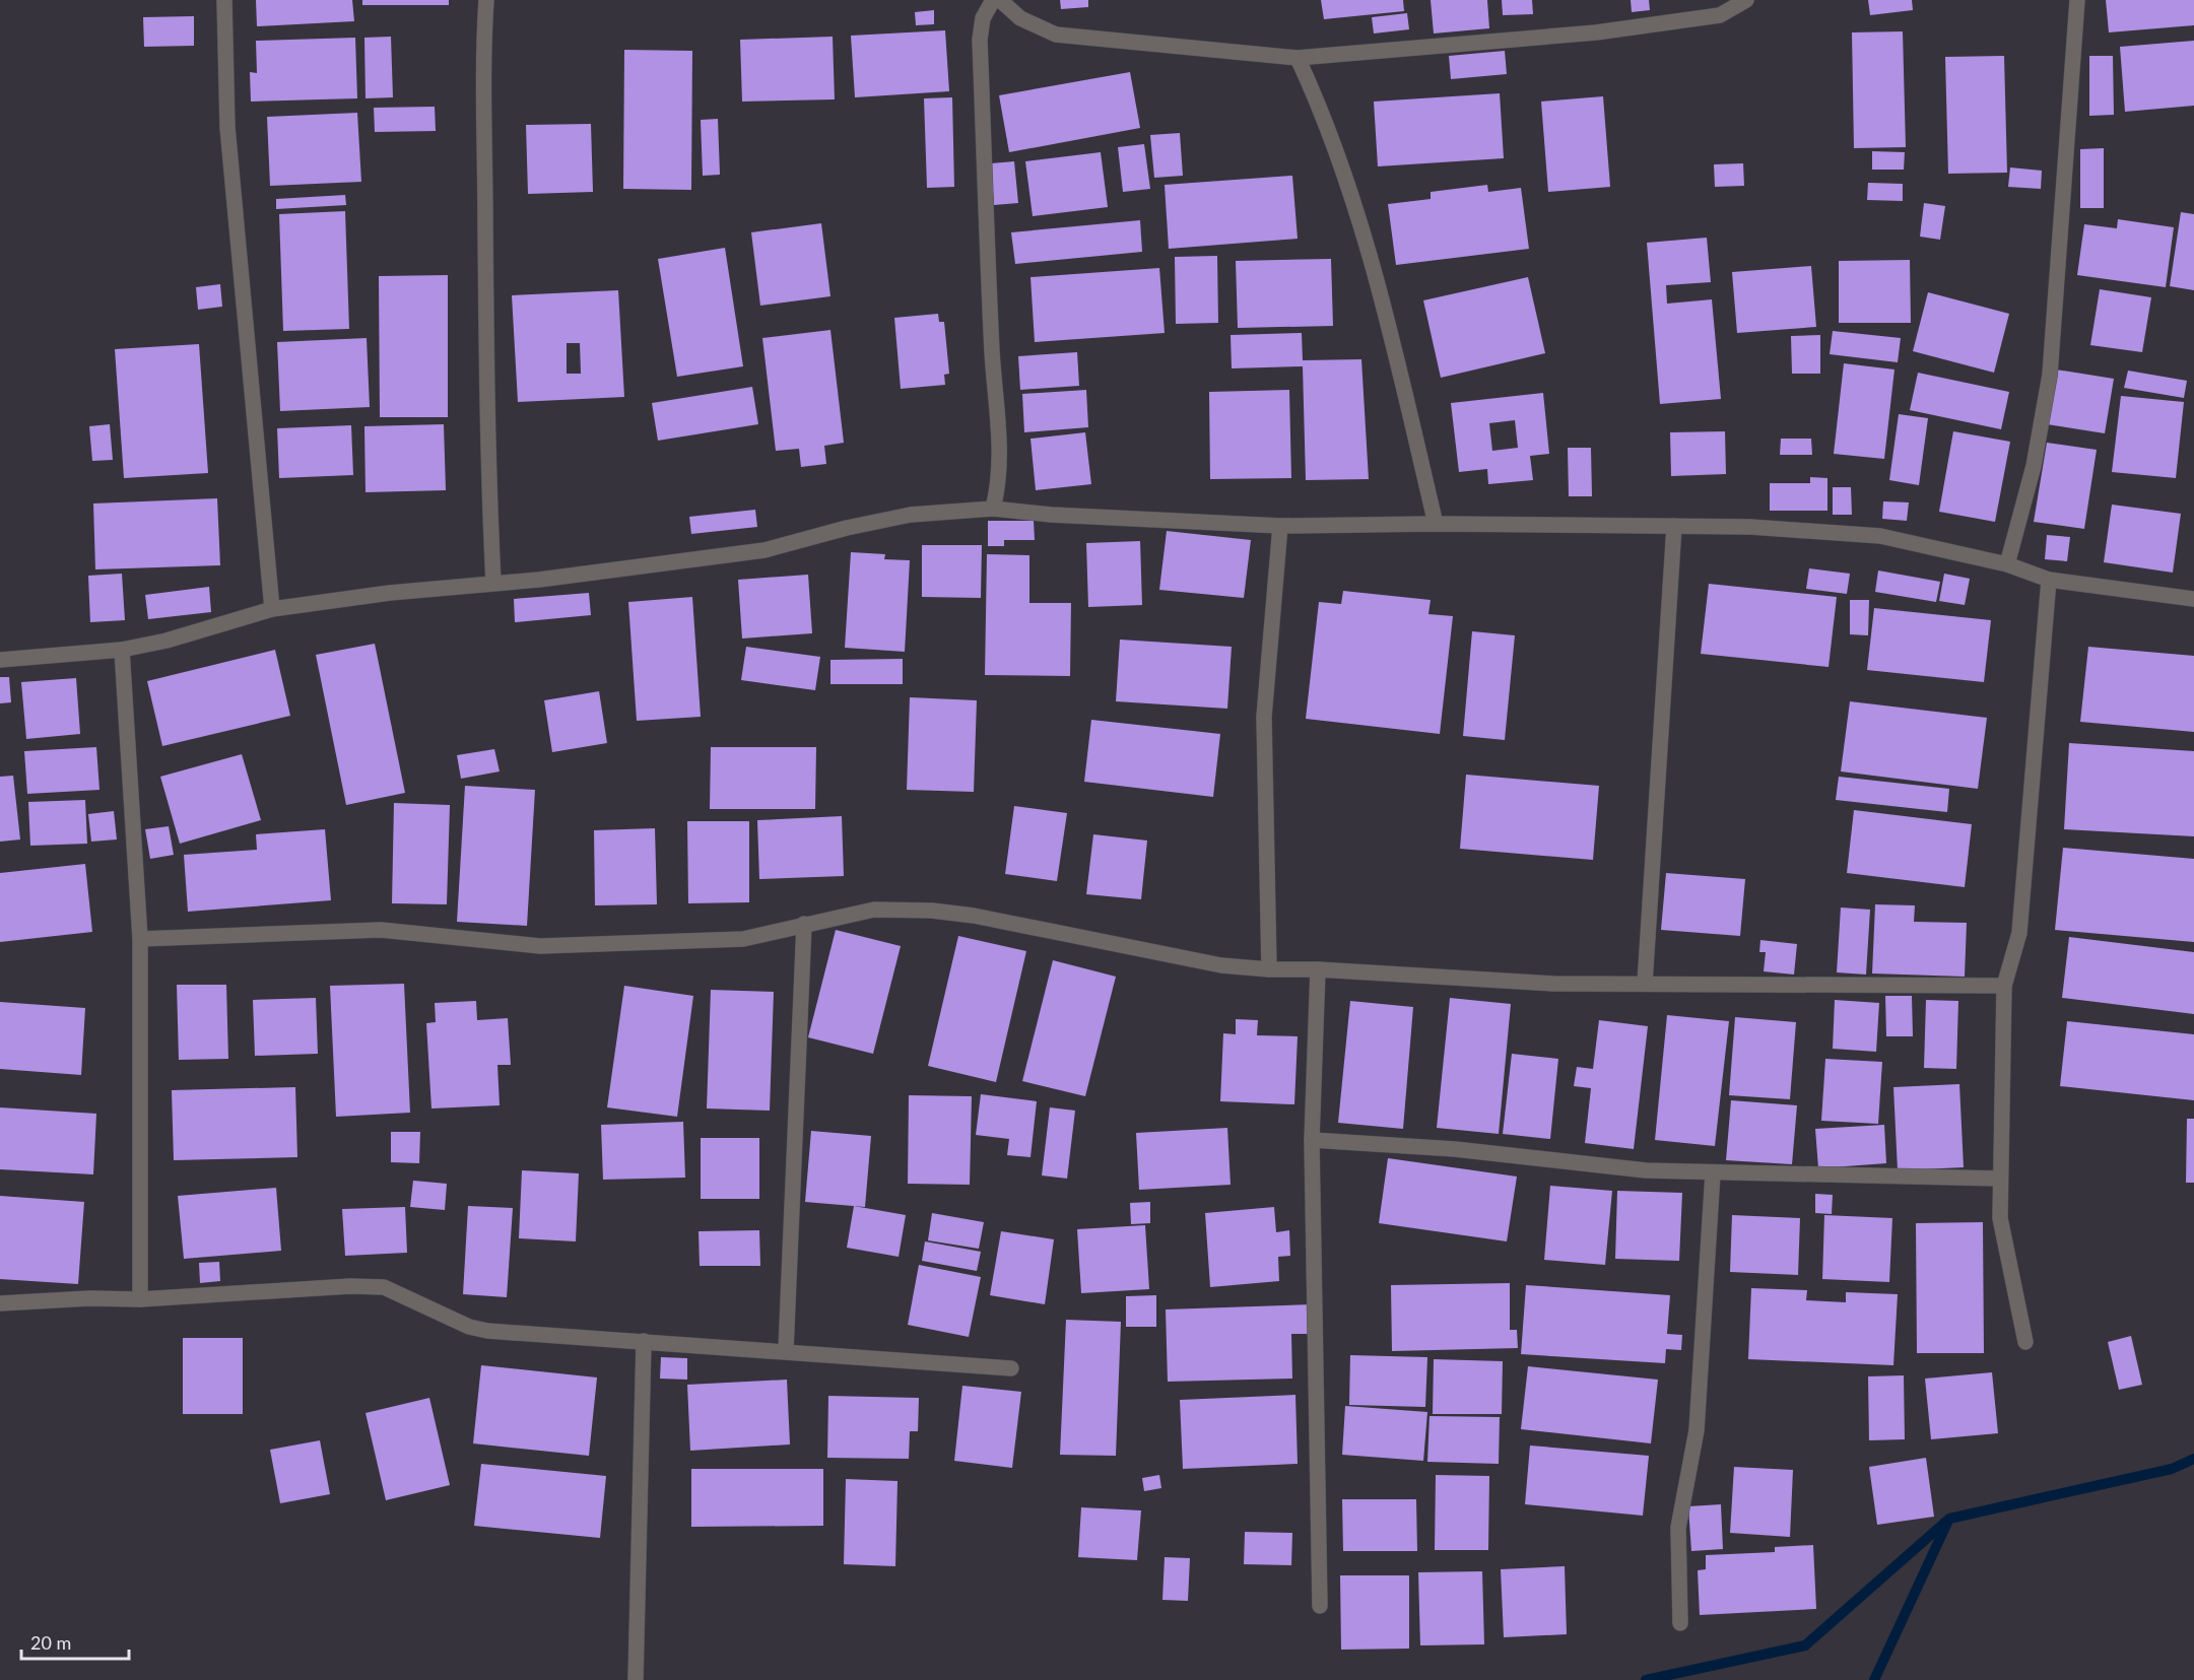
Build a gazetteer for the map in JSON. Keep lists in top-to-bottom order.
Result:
{
  "scale_bar": "20 m"
}
